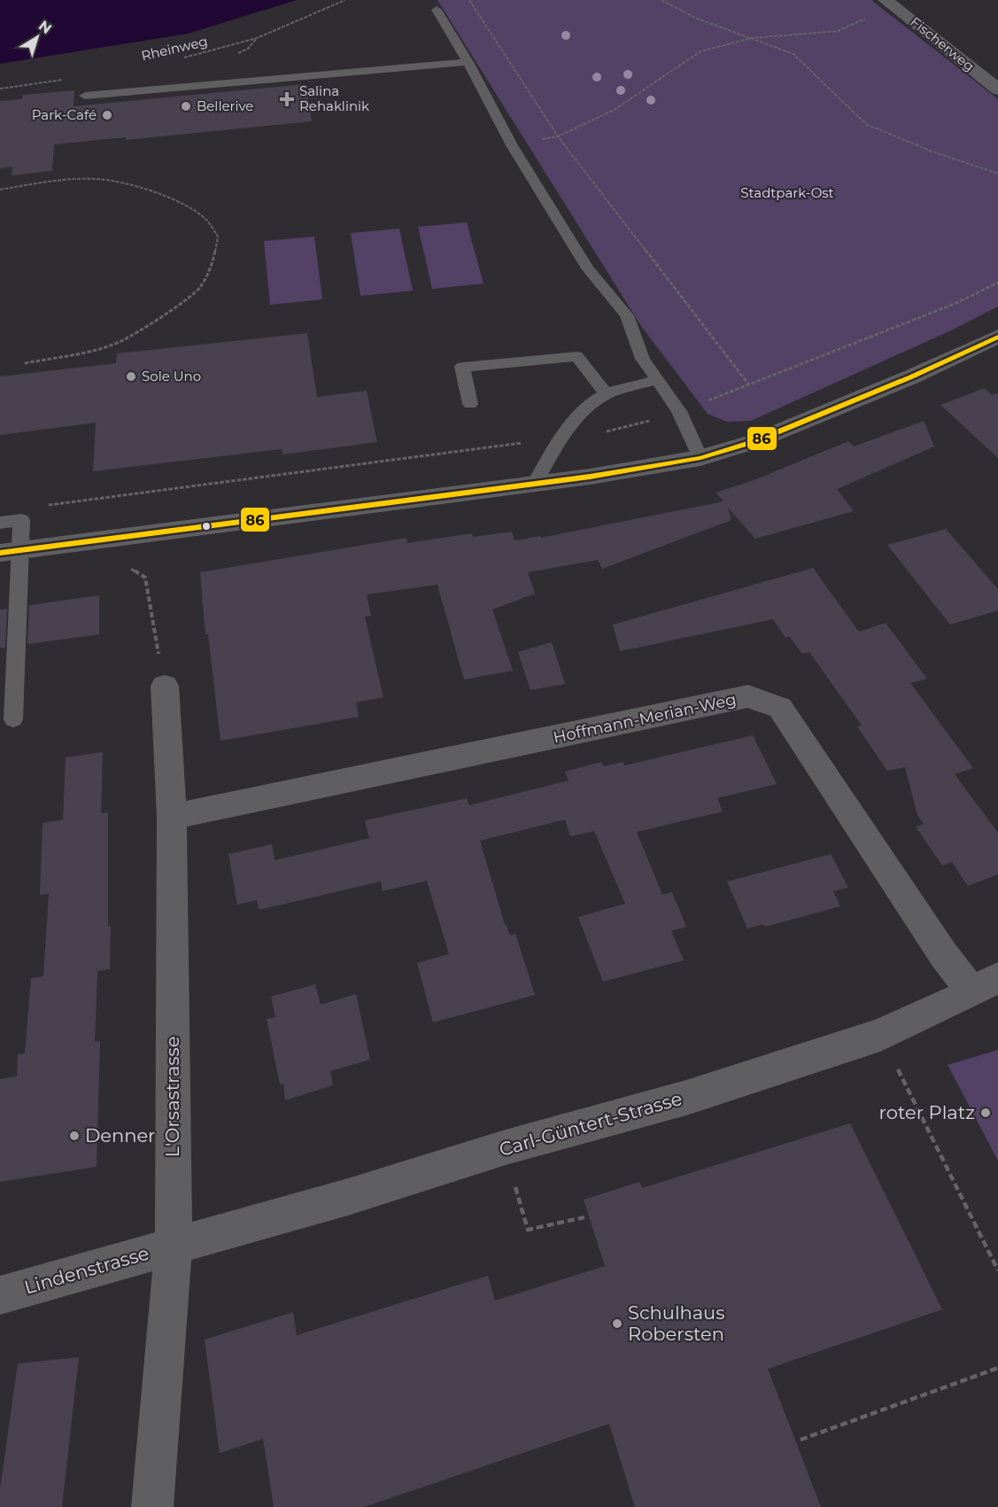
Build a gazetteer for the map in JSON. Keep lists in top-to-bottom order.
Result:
{
  "streets": {
    "street": [
      "Fischerweg",
      "Hoffmann-Merian-Weg",
      "L'Orsastrasse",
      "Carl-Güntert-Strasse",
      "Lindenstrasse"
    ],
    "path": ["Rheinweg"]
  },
  "crossings": [
    ["Hoffmann-Merian-Weg", "L'Orsastrasse"],
    ["Hoffmann-Merian-Weg", "Carl-Güntert-Strasse"],
    ["L'Orsastrasse", "Carl-Güntert-Strasse"],
    ["L'Orsastrasse", "Lindenstrasse"],
    ["Carl-Güntert-Strasse", "Lindenstrasse"]
  ],
  "parks": ["Stadtpark-Ost"],
  "places": {
    "health": ["Salina Rehaklinik"],
    "other": [
      "Bellerive",
      "Park-Café",
      "Sole Uno",
      "roter Platz",
      "Denner",
      "Schulhaus Robersten"
    ]
  },
  "lines": ["transit line 86"],
  "north": "top right"
}
